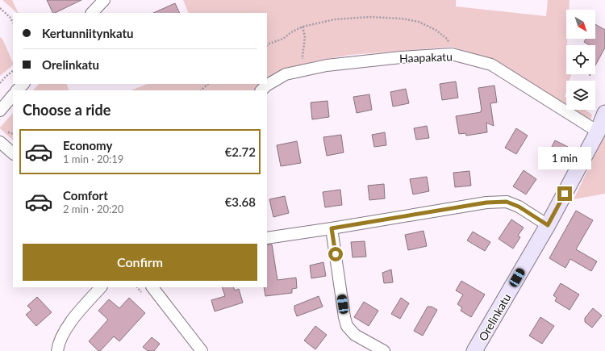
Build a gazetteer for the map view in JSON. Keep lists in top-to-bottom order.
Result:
{
  "streets": {
    "street": ["Haapakatu", "Orelinkatu"]
  },
  "crossings": [
    ["Haapakatu", "Orelinkatu"]
  ],
  "north": "bottom right",
  "page": {
    "banner": ["Kertunniitynkatu", "Orelinkatu"],
    "heading": "Choose a ride",
    "list": [
      {
        "name": "Economy",
        "note": "1 min · 20:19",
        "value": "€2.72"
      },
      {
        "name": "Comfort",
        "note": "2 min · 20:20",
        "value": "€3.68"
      }
    ],
    "bubble": "1 min",
    "buttons": "Confirm"
  }
}
